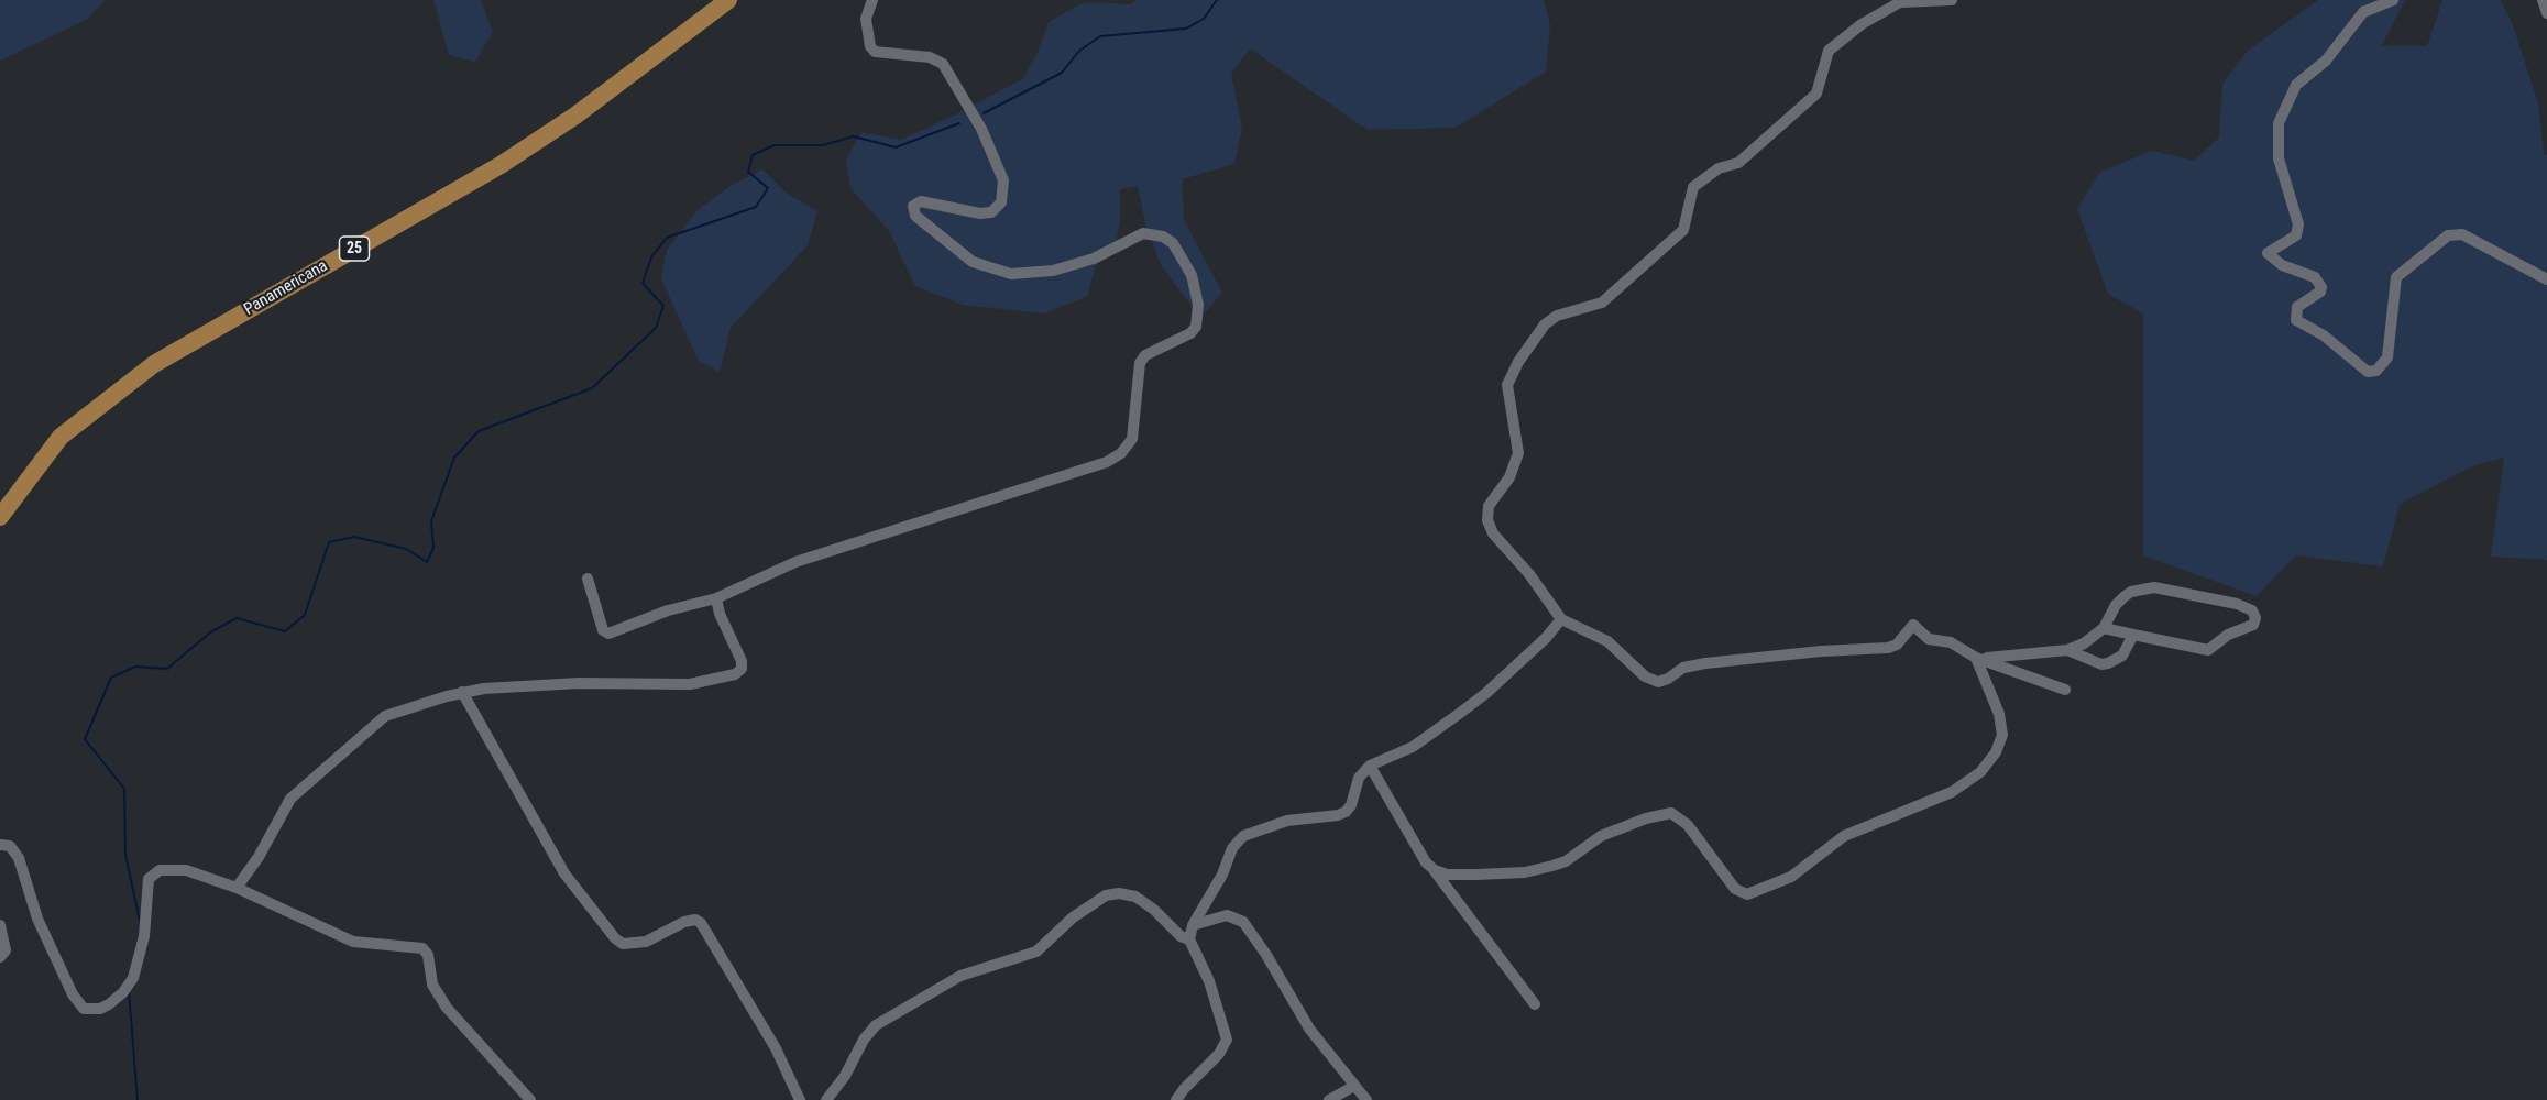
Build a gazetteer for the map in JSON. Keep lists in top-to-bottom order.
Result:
{
  "streets": {
    "main road": ["25", "Panamericana"]
  }
}
